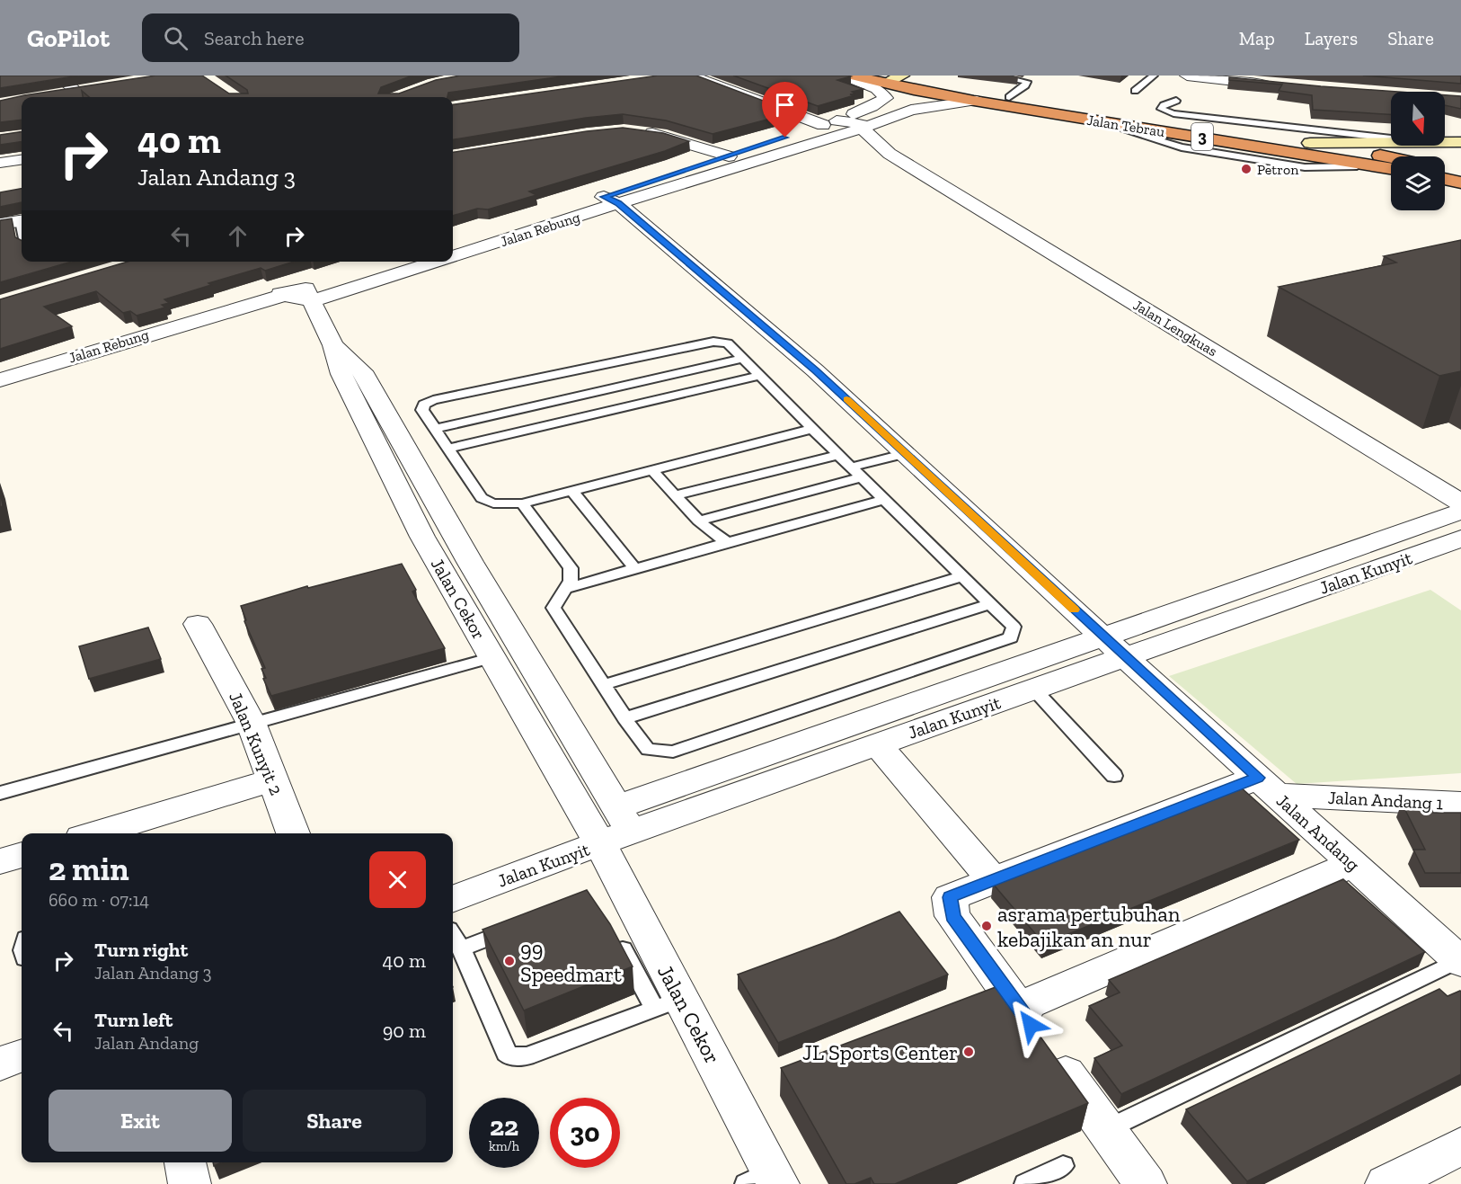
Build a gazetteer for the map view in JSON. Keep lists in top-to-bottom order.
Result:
{
  "streets": {
    "highway": ["Jalan Tebrau", "3"],
    "street": [
      "Jalan Rebung",
      "Jalan Lengkuas",
      "Jalan Kunyit",
      "Jalan Cekor",
      "Jalan Kunyit 2",
      "Jalan Andang 1",
      "Jalan Andang"
    ]
  },
  "crossings": [
    ["Jalan Tebrau", "Jalan Rebung"],
    ["Jalan Rebung", "Jalan Lengkuas"],
    ["Jalan Rebung", "Jalan Cekor"],
    ["Jalan Rebung", "Jalan Andang"],
    ["Jalan Kunyit", "Jalan Cekor"],
    ["Jalan Kunyit", "Jalan Andang"],
    ["Jalan Andang 1", "Jalan Andang"]
  ],
  "places": [
    "Petron",
    "asrama pertubuhan kebajikan an nur",
    "99 Speedmart",
    "JL Sports Center"
  ],
  "north": "bottom",
  "page": {
    "header": "GoPilot",
    "search": "Search here",
    "nav": ["Map", "Layers", "Share"],
    "turn": ["40 m", "Jalan Andang 3"],
    "heading": ["2 min", "660 m · 07:14"],
    "list": [
      {
        "name": "Turn right",
        "note": "Jalan Andang 3",
        "value": "40 m"
      },
      {
        "name": "Turn left",
        "note": "Jalan Andang",
        "value": "90 m"
      }
    ],
    "buttons": ["Exit", "Share"],
    "speed": "22 km/h",
    "limit": "30"
  }
}
